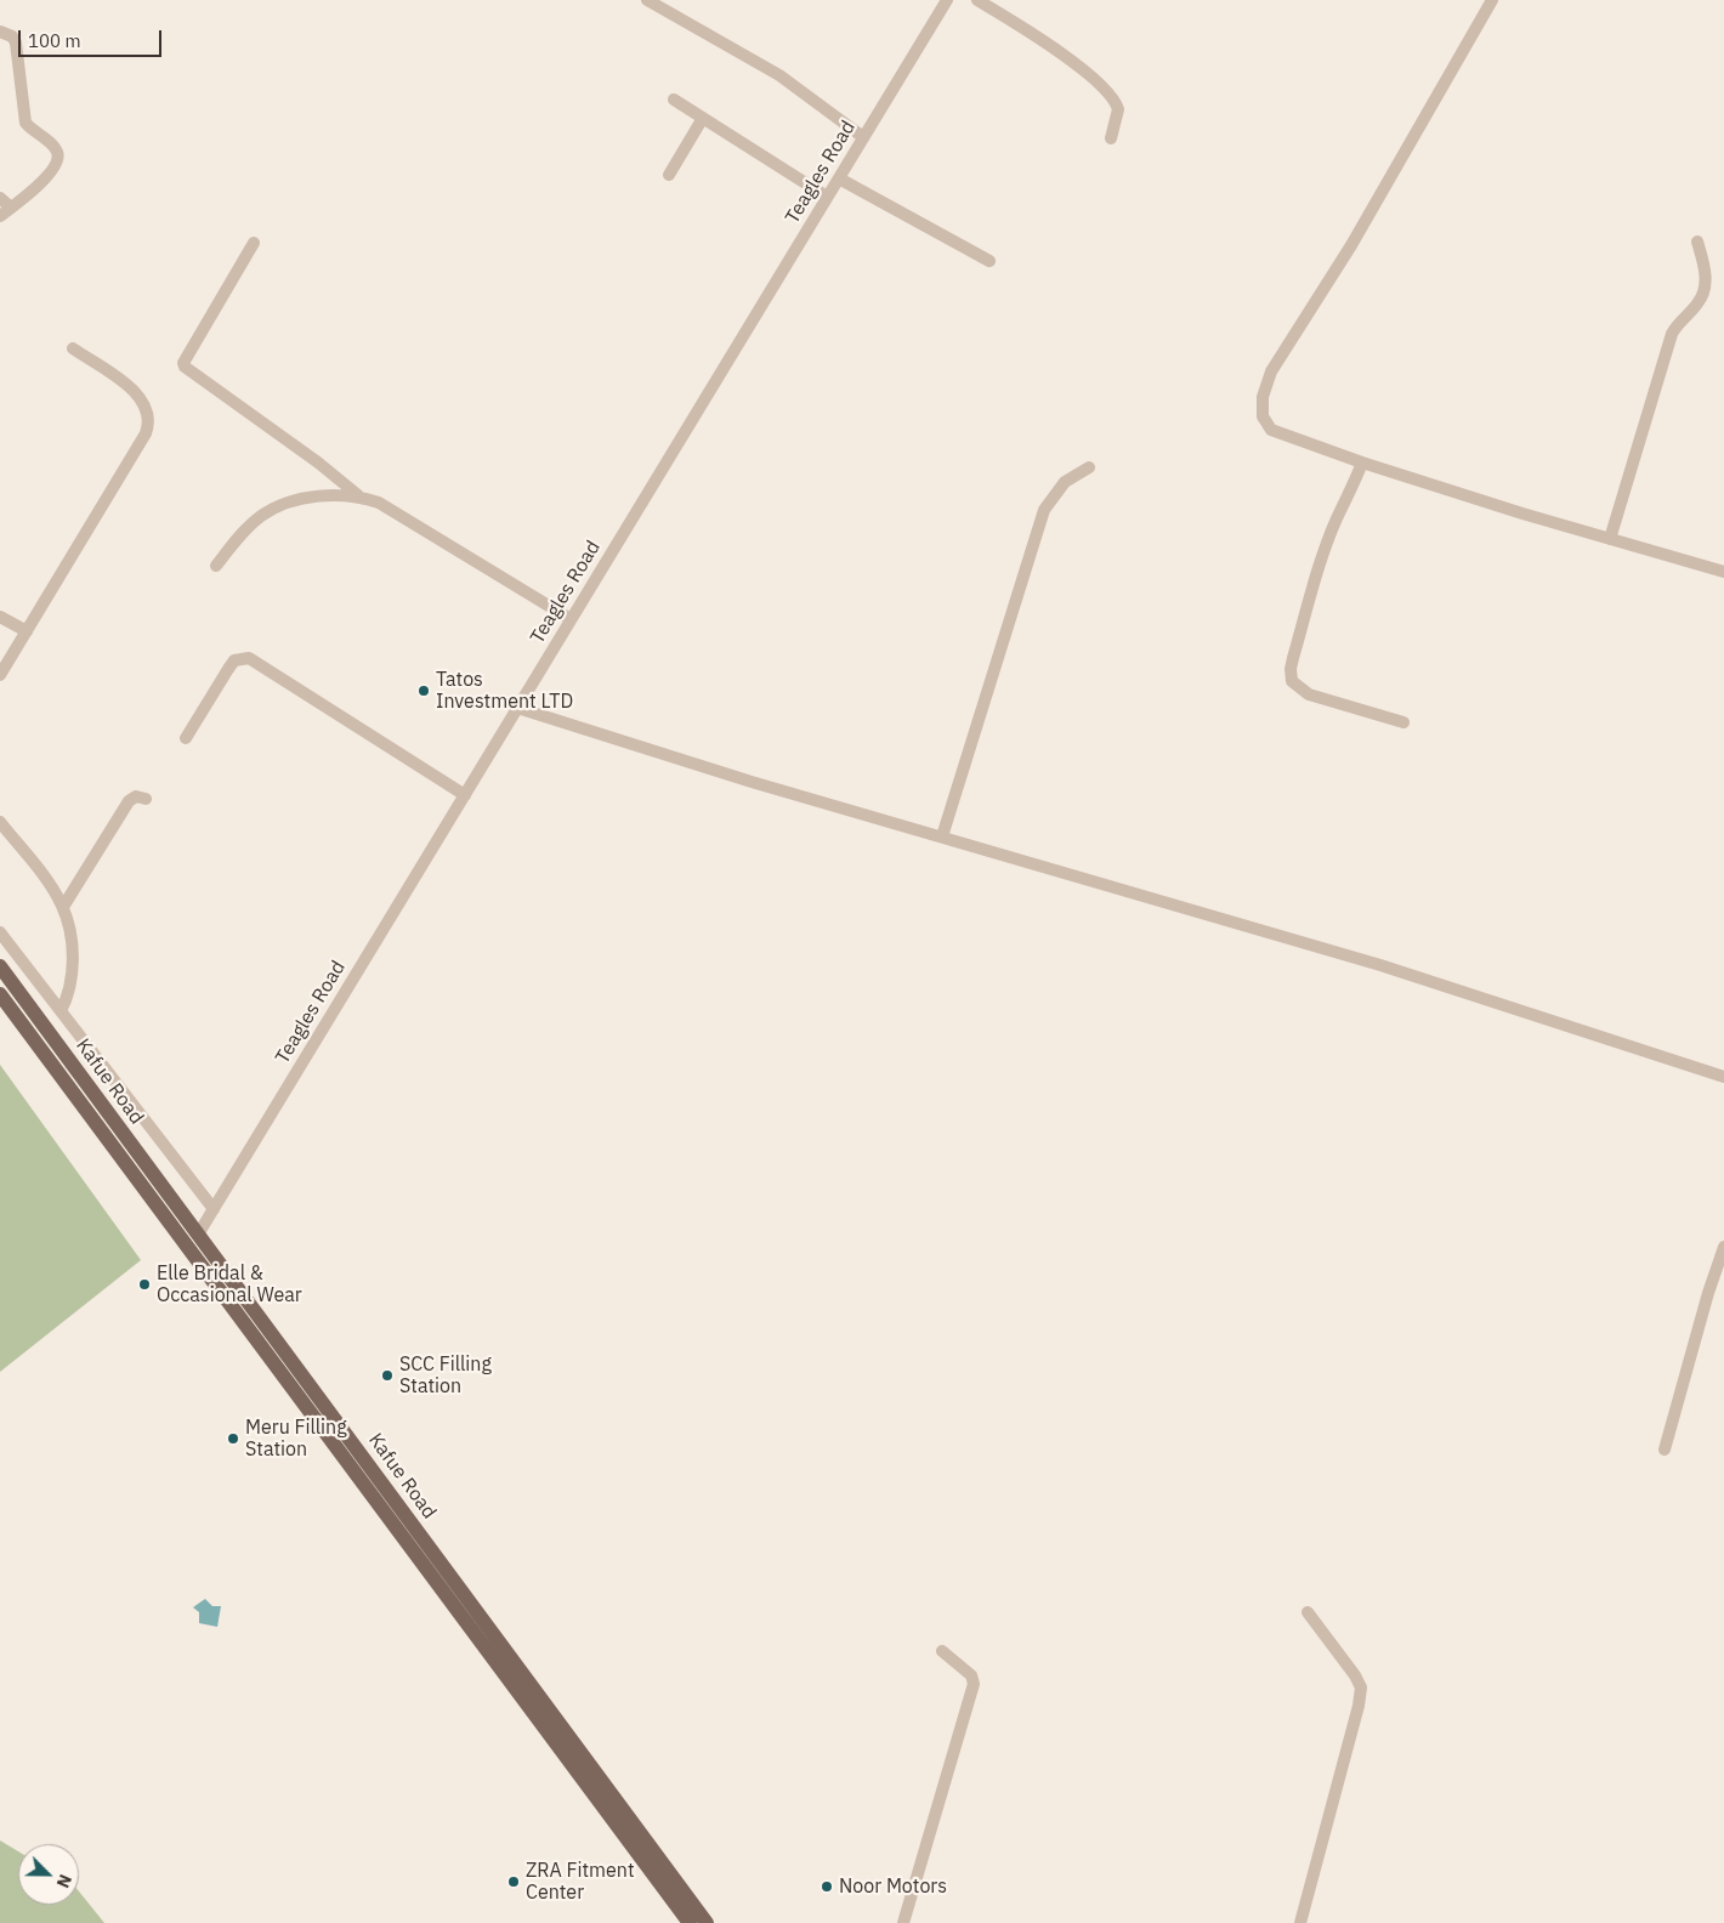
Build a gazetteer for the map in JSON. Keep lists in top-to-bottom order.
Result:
{
  "streets": {
    "main road": ["Kafue Road"],
    "street": ["Teagles Road"]
  },
  "crossings": [
    ["Teagles Road", "Kafue Road"]
  ],
  "places": [
    "Tatos Investment LTD",
    "Elle Bridal & Occasional Wear",
    "SCC Filling Station",
    "Meru Filling Station",
    "ZRA Fitment Center",
    "Noor Motors"
  ],
  "scale_bar": "100 m",
  "north": "bottom right"
}
